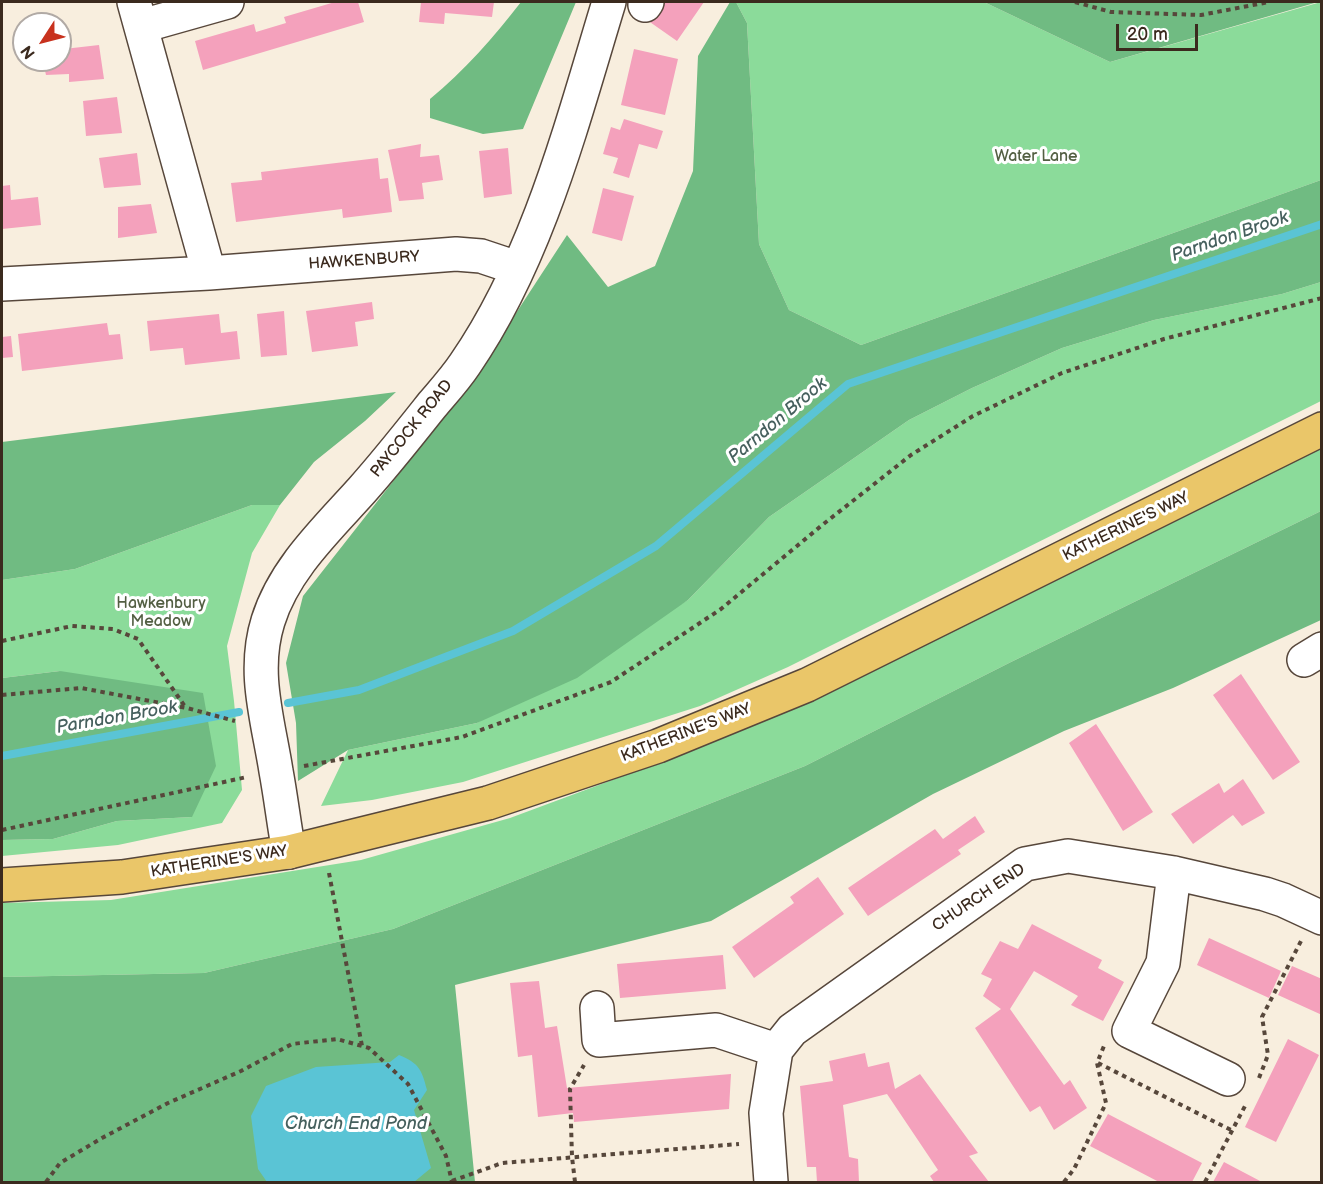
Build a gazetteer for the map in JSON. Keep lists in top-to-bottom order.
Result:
{
  "streets": {
    "main road": ["KATHERINE'S WAY"],
    "street": ["HAWKENBURY", "PAYCOCK ROAD", "CHURCH END"]
  },
  "crossings": [
    ["HAWKENBURY", "PAYCOCK ROAD"],
    ["PAYCOCK ROAD", "KATHERINE'S WAY"]
  ],
  "water": ["Parndon Brook", "Church End Pond"],
  "parks": ["Water Lane", "Hawkenbury Meadow"],
  "scale_bar": "20 m",
  "north": "bottom left"
}
